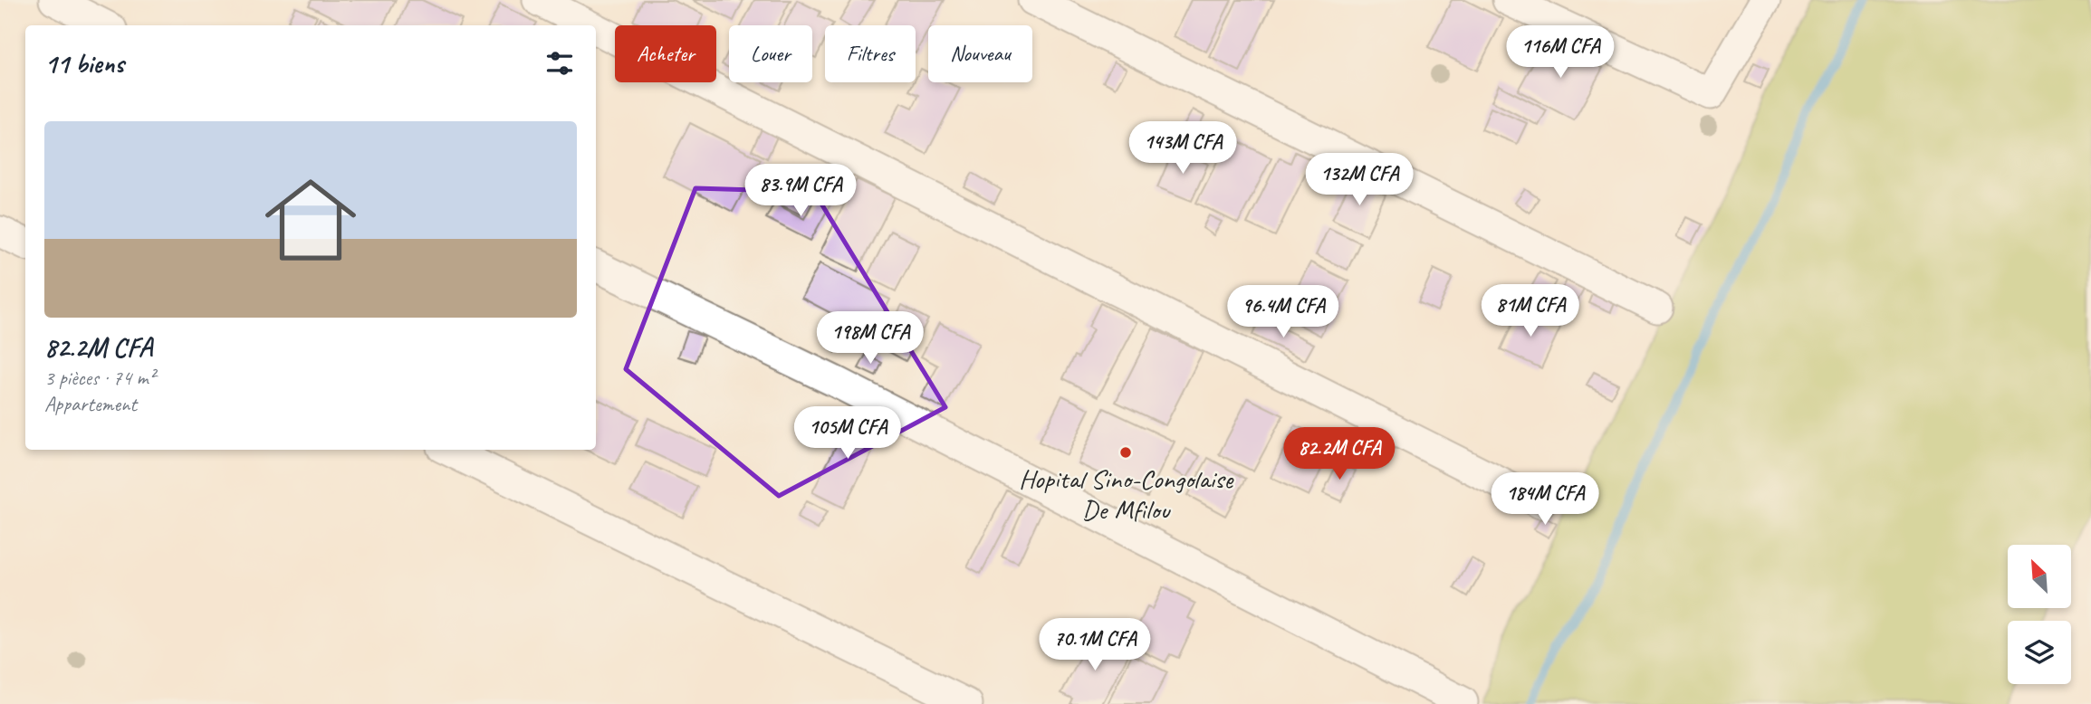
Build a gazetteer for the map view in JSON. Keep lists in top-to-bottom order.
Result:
{
  "places": ["Hopital Sino-Congolaise De Mfilou"],
  "north": "top left",
  "page": {
    "price": [
      "116M CFA",
      "143M CFA",
      "132M CFA",
      "83.9M CFA",
      "81M CFA",
      "96.4M CFA",
      "198M CFA",
      "105M CFA",
      "82.2M CFA",
      "184M CFA",
      "70.1M CFA"
    ],
    "chip": [
      "Acheter",
      "Louer",
      "Filtres",
      "Nouveau"
    ],
    "heading": "11 biens",
    "list": [
      {
        "name": "82.2M CFA",
        "note": "3 pièces · 74 m² · Appartement"
      }
    ]
  }
}
